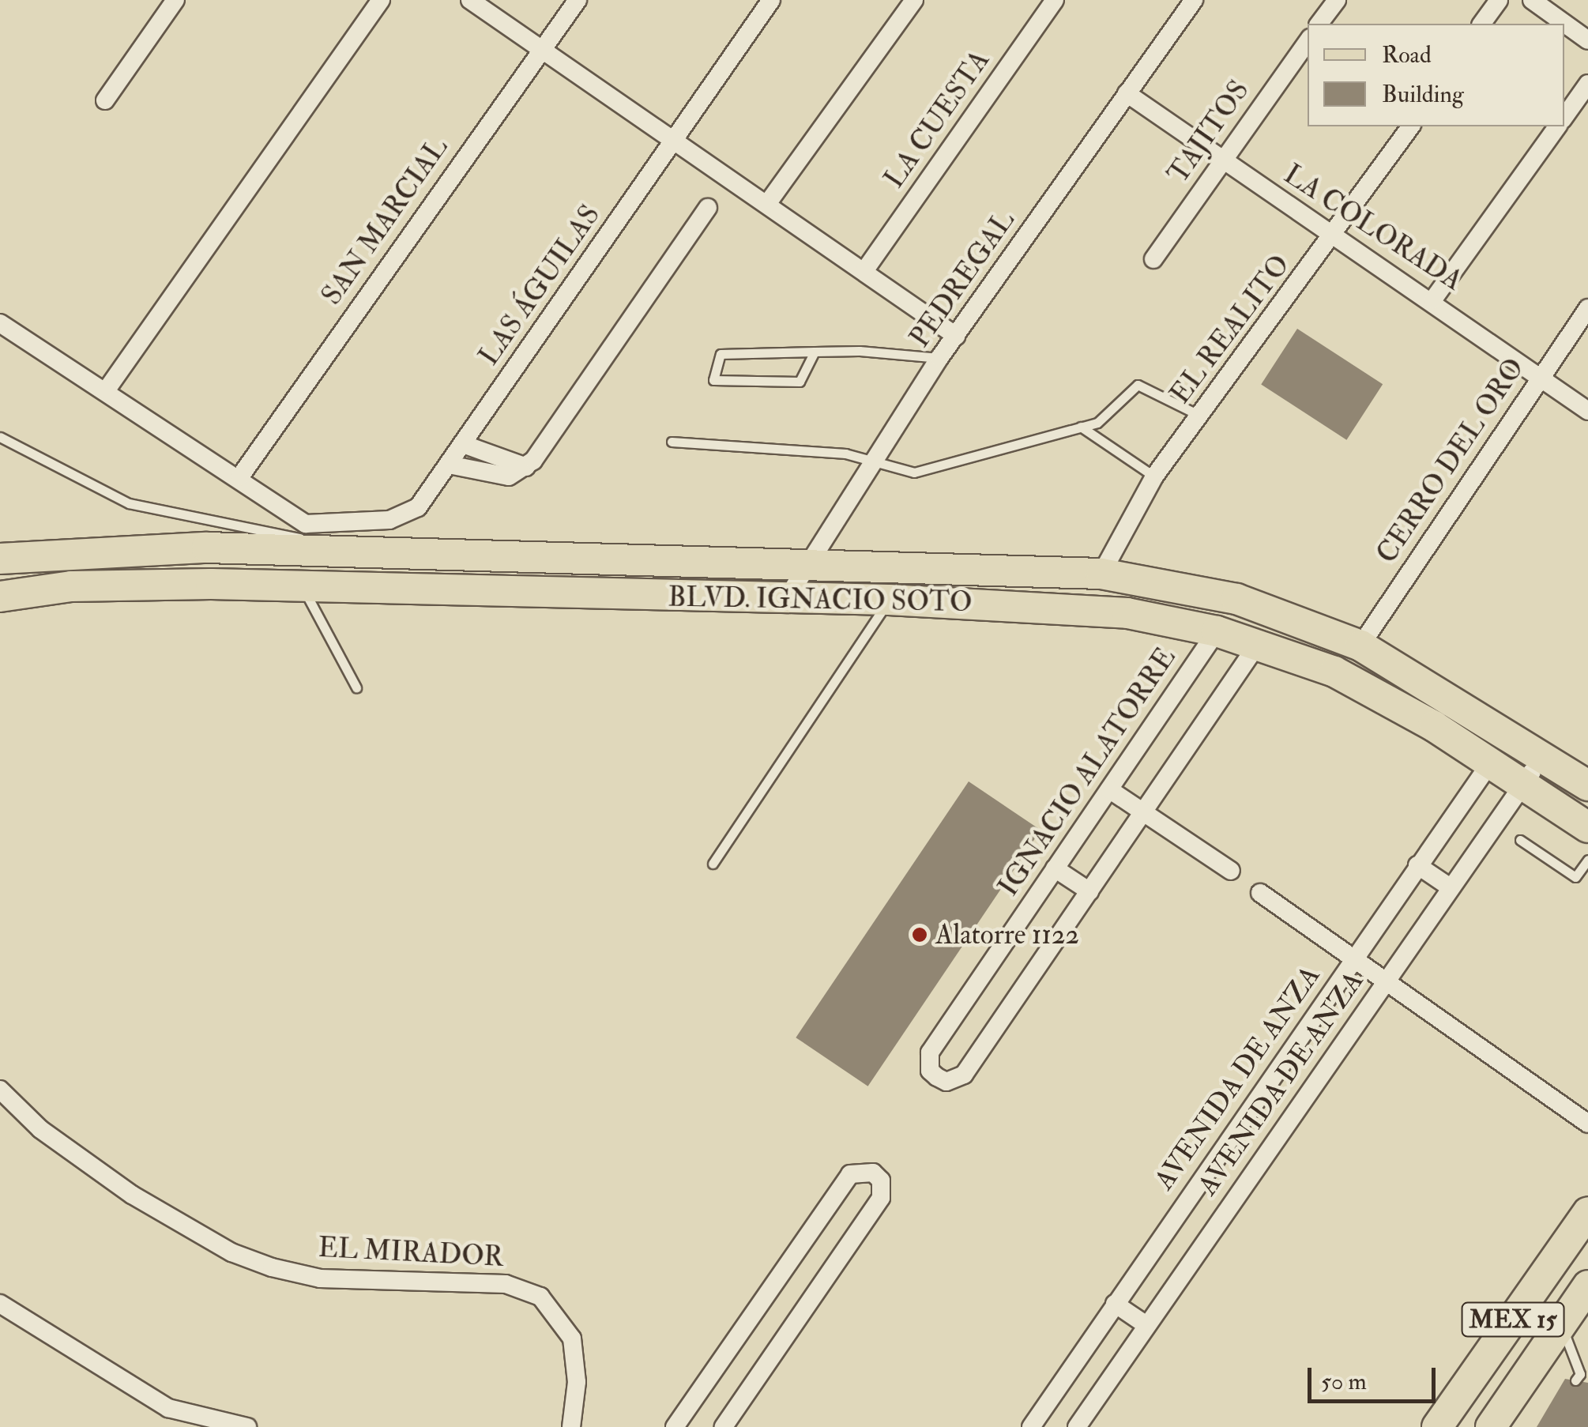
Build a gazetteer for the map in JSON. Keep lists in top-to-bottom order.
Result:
{
  "streets": {
    "main road": ["BLVD. IGNACIO SOTO", "MEX 15"],
    "street": [
      "LA CUESTA",
      "TAJITOS",
      "SAN MARCIAL",
      "LA COLORADA",
      "PEDREGAL",
      "LAS ÁGUILAS",
      "EL REALITO",
      "CERRO DEL ORO",
      "IGNACIO ALATORRE",
      "AVENIDA DE ANZA",
      "EL MIRADOR"
    ]
  },
  "crossings": [
    ["TAJITOS", "LA COLORADA"],
    ["LA COLORADA", "PEDREGAL"],
    ["LA COLORADA", "EL REALITO"],
    ["LA COLORADA", "CERRO DEL ORO"],
    ["PEDREGAL", "BLVD. IGNACIO SOTO"],
    ["LAS ÁGUILAS", "BLVD. IGNACIO SOTO"],
    ["EL REALITO", "BLVD. IGNACIO SOTO"],
    ["CERRO DEL ORO", "BLVD. IGNACIO SOTO"],
    ["BLVD. IGNACIO SOTO", "IGNACIO ALATORRE"],
    ["BLVD. IGNACIO SOTO", "AVENIDA DE ANZA"]
  ],
  "places": ["Alatorre 1122"],
  "legend": ["Road", "Building"],
  "scale_bar": "50 m"
}
